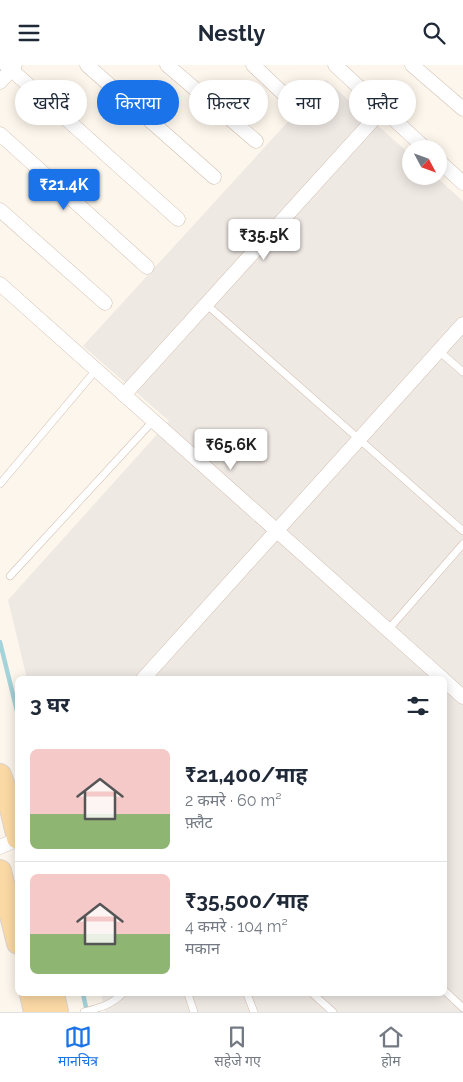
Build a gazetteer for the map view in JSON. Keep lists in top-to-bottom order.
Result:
{
  "north": "bottom right",
  "page": {
    "header": "Nestly",
    "chip": [
      "खरीदें",
      "किराया",
      "फ़िल्टर",
      "नया",
      "फ़्लैट"
    ],
    "price": ["₹21.4K", "₹35.5K", "₹65.6K"],
    "heading": "3 घर",
    "list": [
      {
        "name": "₹21,400/माह",
        "note": "2 कमरे · 60 m² · फ़्लैट"
      },
      {
        "name": "₹35,500/माह",
        "note": "4 कमरे · 104 m² · मकान"
      }
    ],
    "tabs": ["मानचित्र", "सहेजे गए", "होम"]
  }
}
